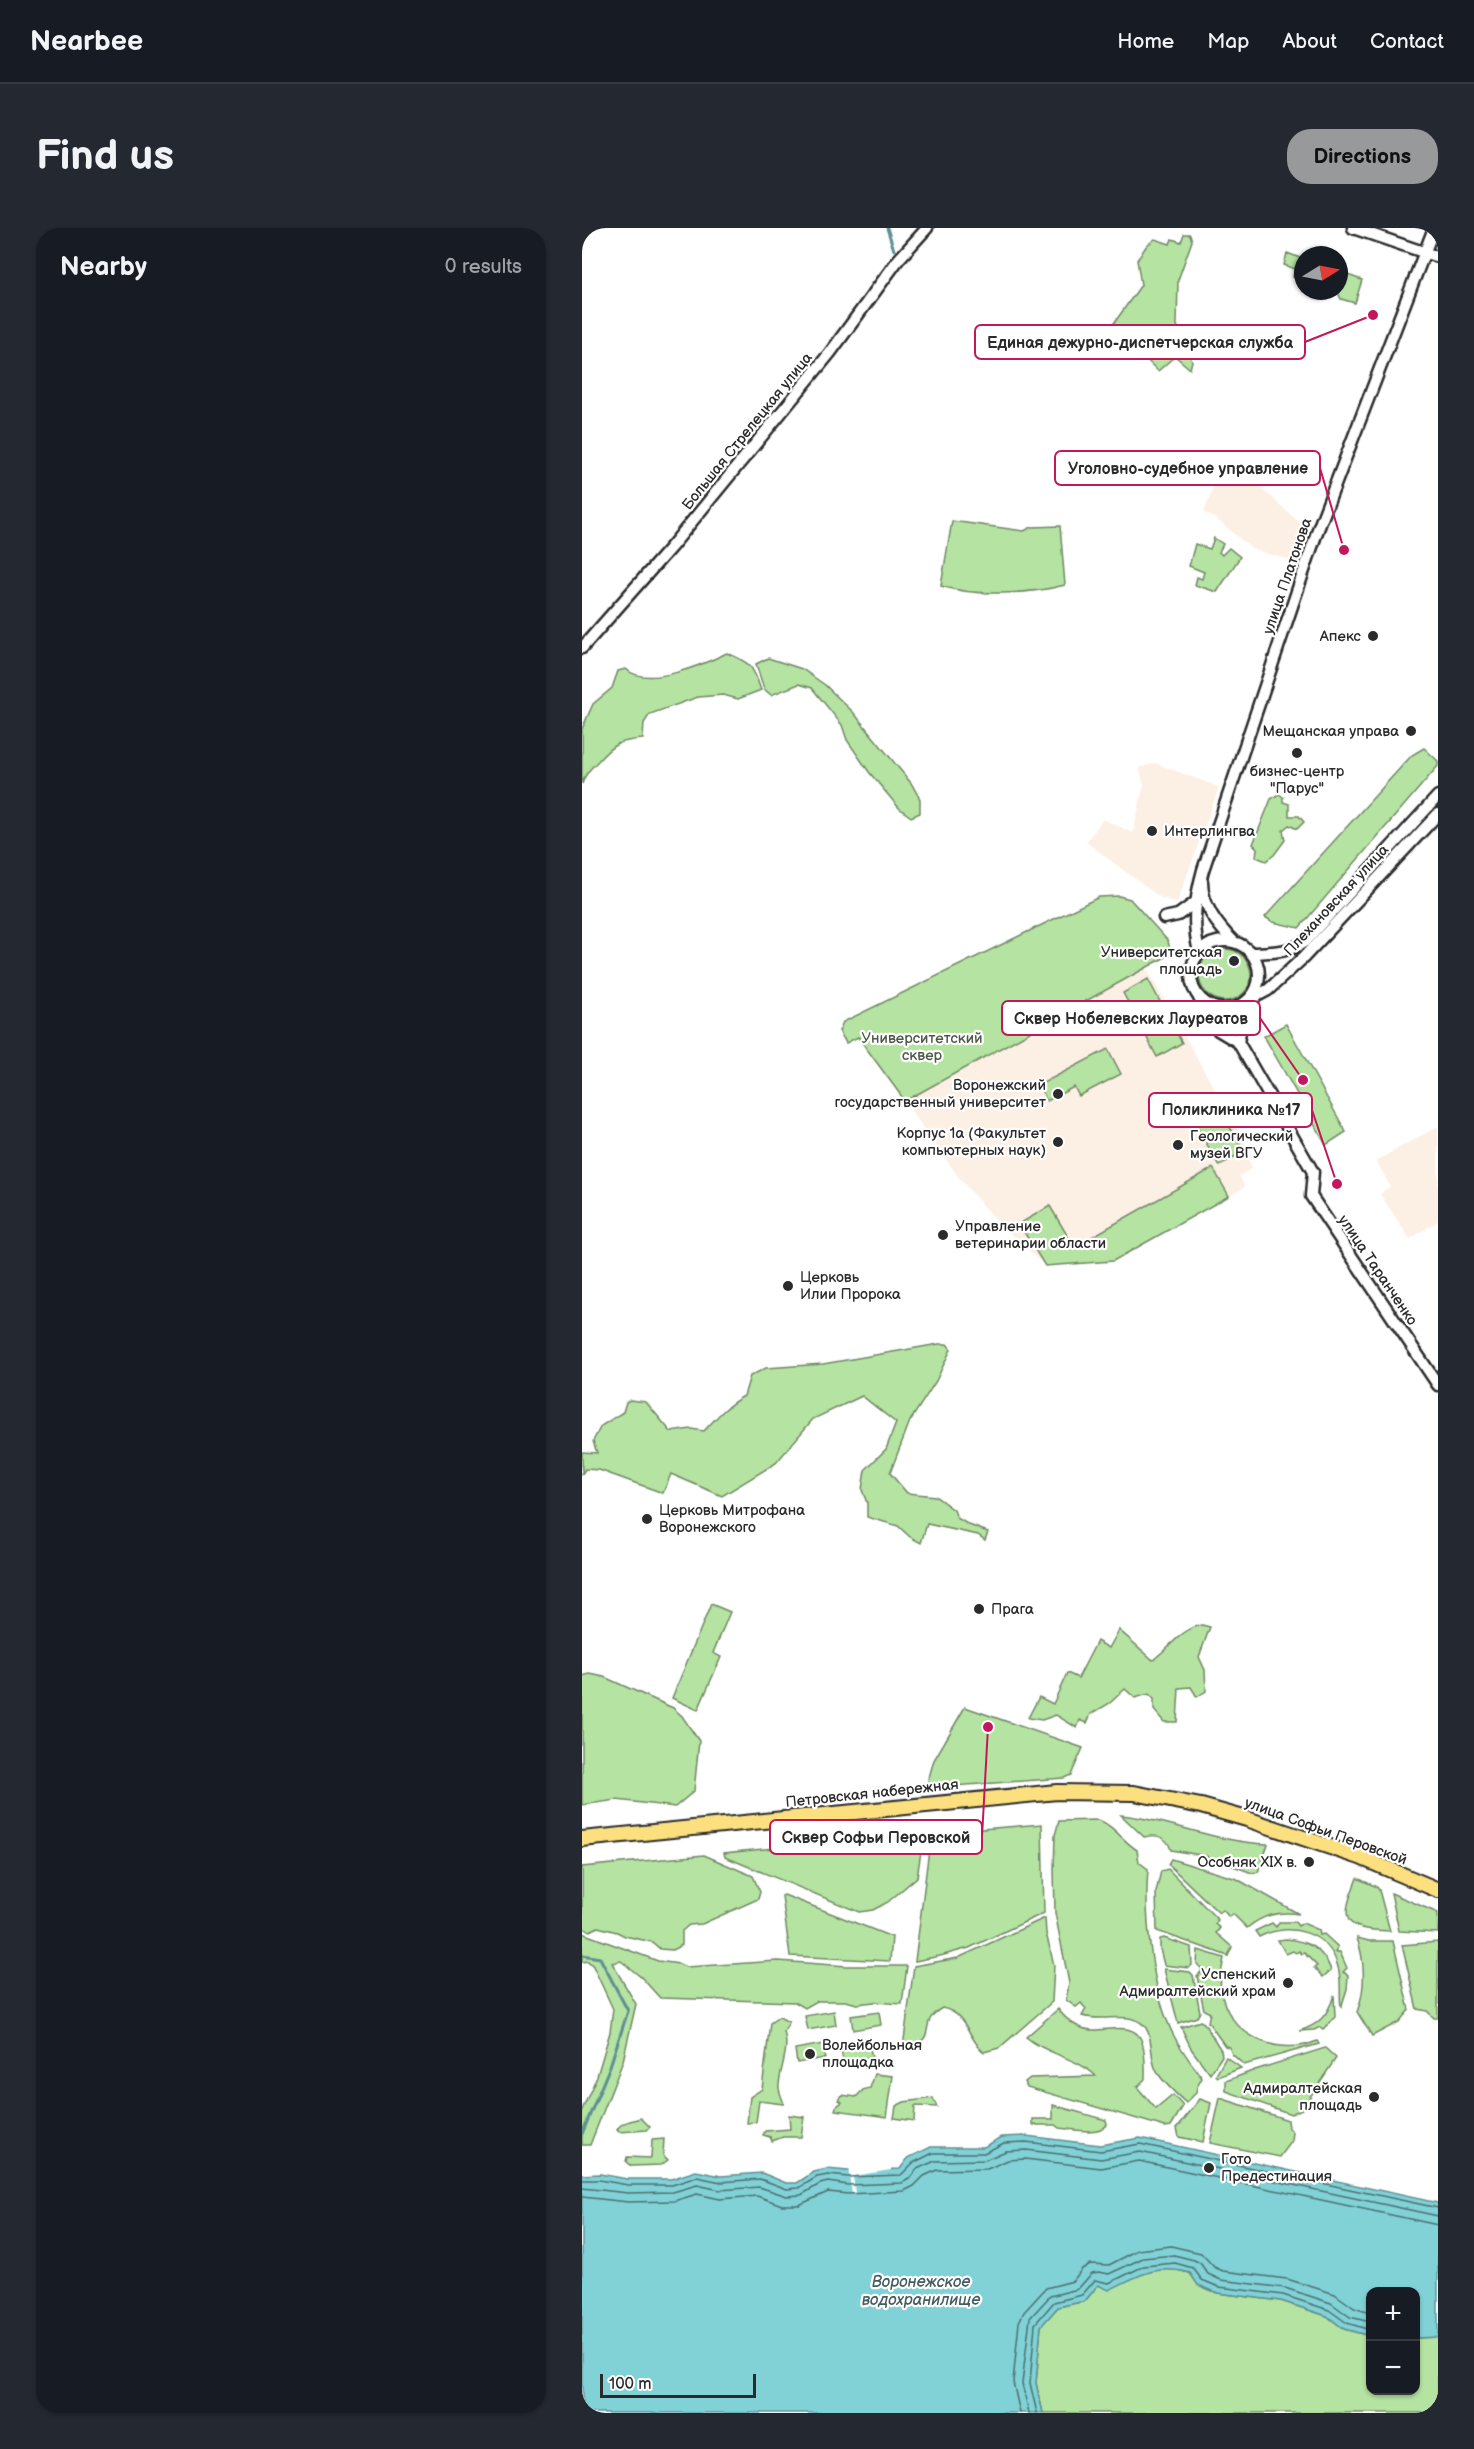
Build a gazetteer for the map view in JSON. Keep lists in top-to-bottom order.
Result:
{
  "streets": {
    "main road": ["Петровская набережная", "улица Софьи Перовской"],
    "street": [
      "Большая Стрелецкая улица",
      "улица Платонова",
      "Плехановская улица",
      "улица Таранченко"
    ]
  },
  "crossings": [
    ["улица Платонова", "Плехановская улица"],
    ["улица Платонова", "улица Таранченко"],
    ["Плехановская улица", "улица Таранченко"],
    ["Петровская набережная", "улица Софьи Перовской"]
  ],
  "water": ["Воронежское водохранилище"],
  "parks": ["Университетский сквер"],
  "places": [
    "Единая дежурно-диспетчерская служба",
    "Уголовно-судебное управление",
    "Апекс",
    "Мещанская управа",
    "бизнес-центр \"Парус\"",
    "Интерлингва",
    "Университетская площадь",
    "Сквер Нобелевских Лауреатов",
    "Воронежский государственный университет",
    "Корпус 1а (Факультет компьютерных наук)",
    "Геологический музей ВГУ",
    "Поликлиника №17",
    "Управление ветеринарии области",
    "Церковь Илии Пророка",
    "Церковь Митрофана Воронежского",
    "Прага",
    "Сквер Софьи Перовской",
    "Особняк XIX в.",
    "Успенский Адмиралтейский храм",
    "Волейбольная площадка",
    "Адмиралтейская площадь",
    "Гото Предестинация"
  ],
  "scale_bar": "100 m",
  "north": "right",
  "page": {
    "header": "Nearbee",
    "nav": [
      "Home",
      "Map",
      "About",
      "Contact"
    ],
    "buttons": "Directions",
    "title": "Find us",
    "heading": ["Nearby", "0 results"],
    "map_buttons": ["+", "−"],
    "scale": "100 m"
  }
}
